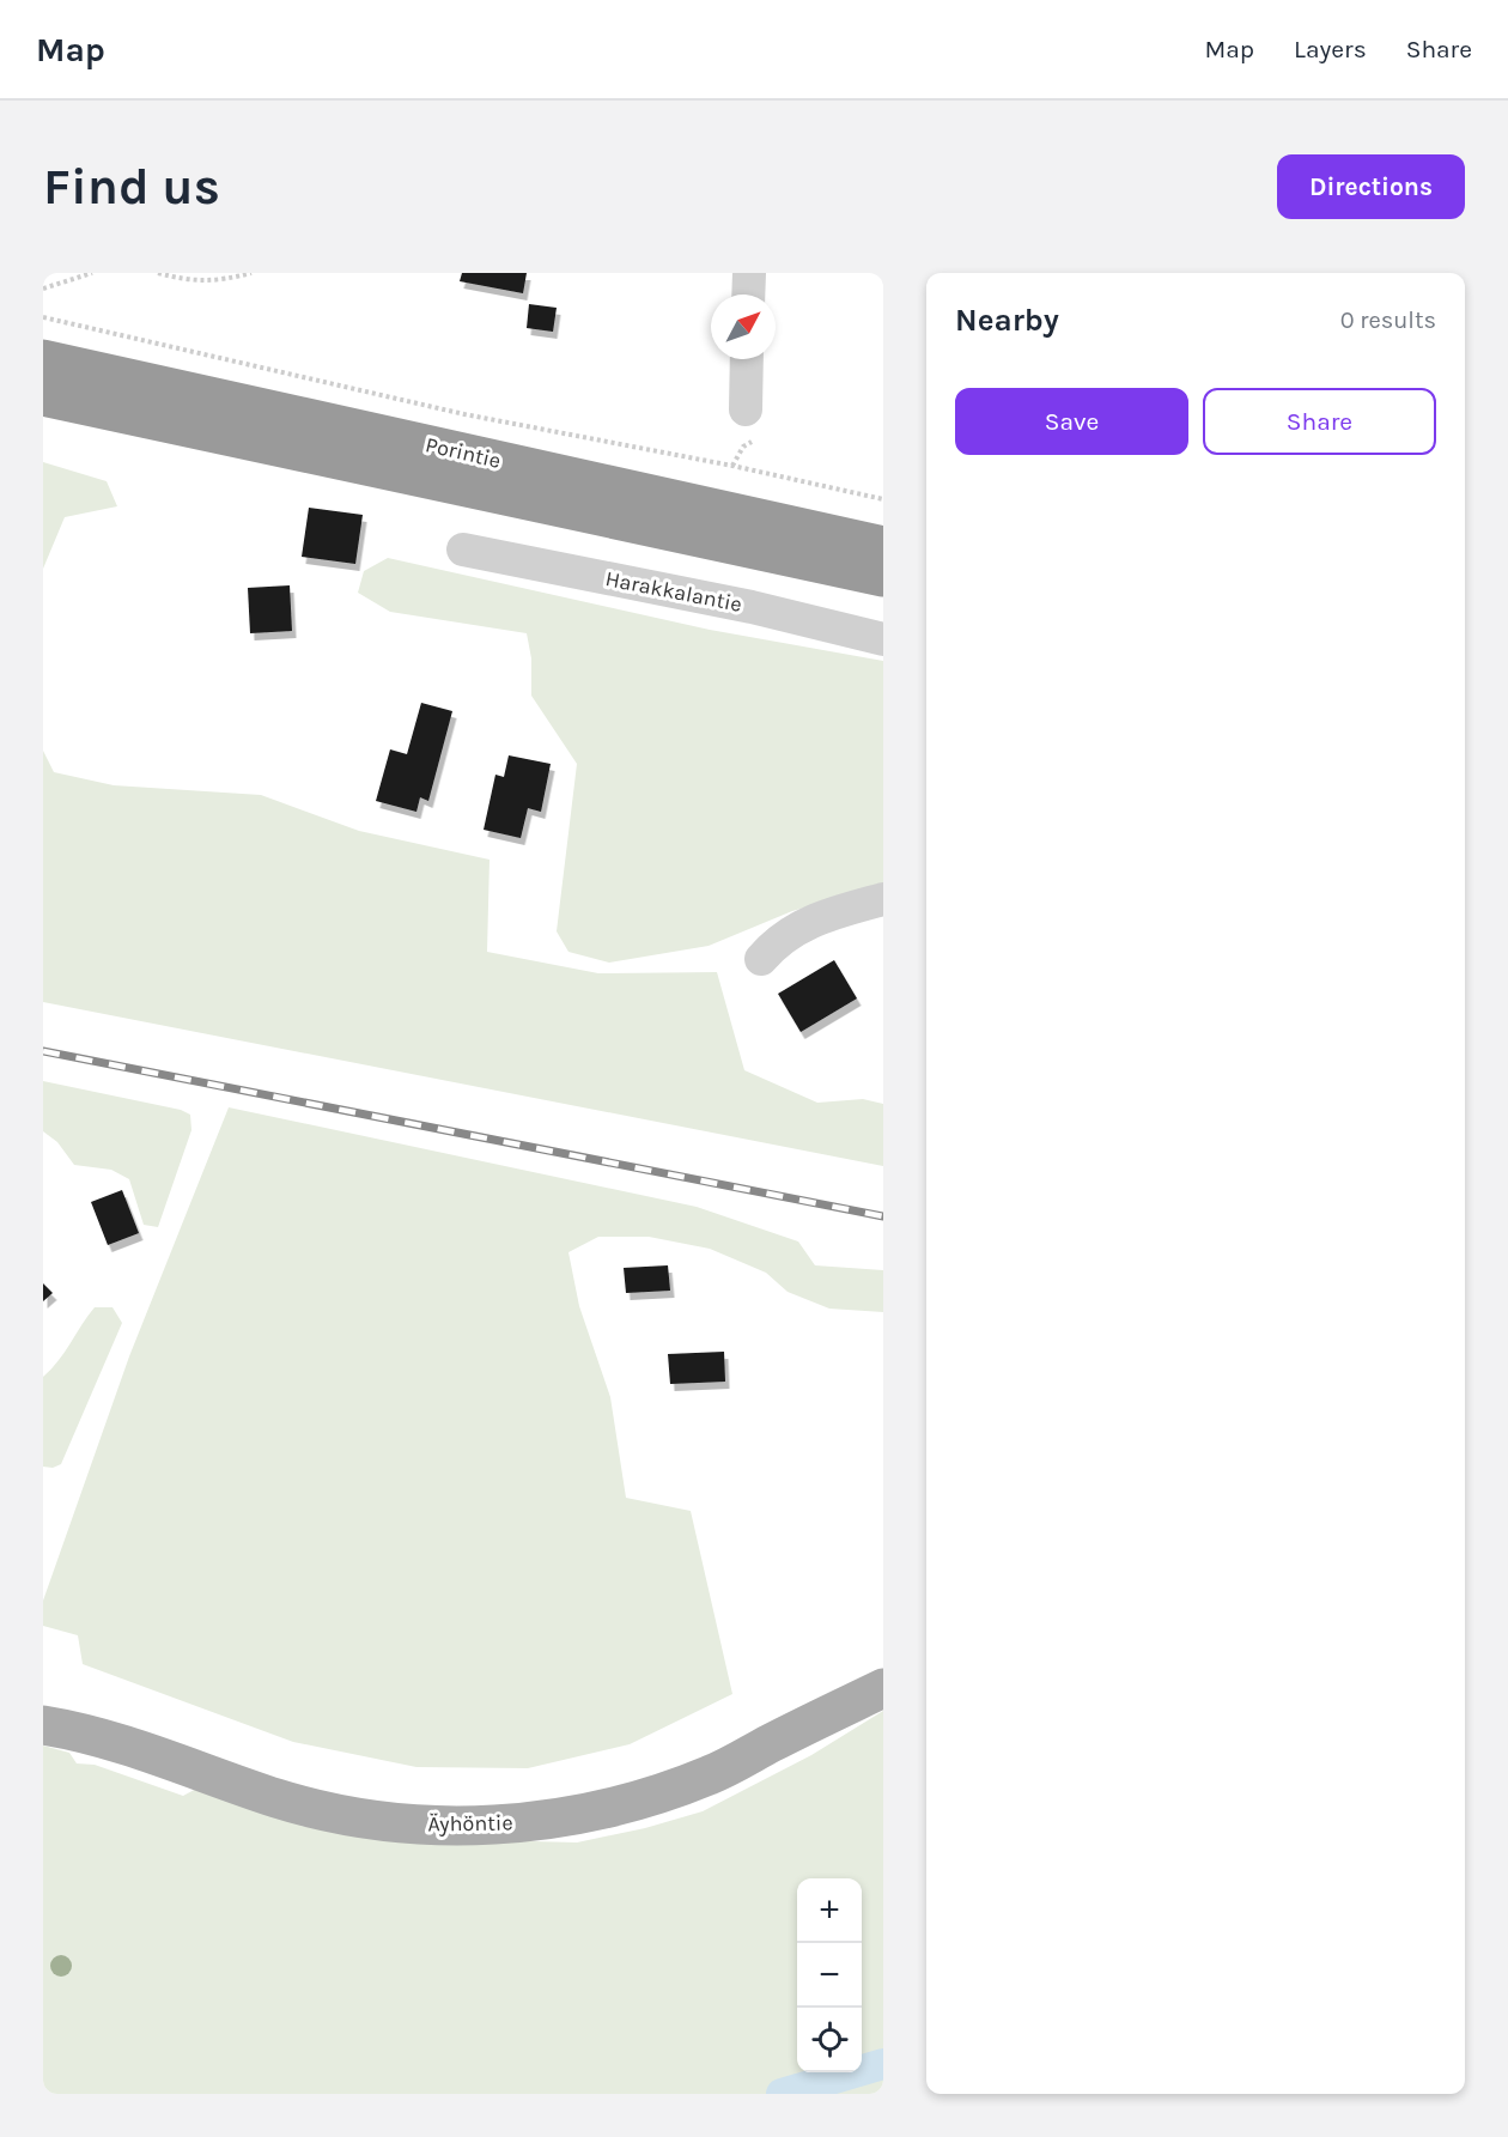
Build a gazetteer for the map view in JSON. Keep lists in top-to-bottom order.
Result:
{
  "streets": {
    "highway": ["Porintie"],
    "main road": ["Äyhöntie"],
    "street": ["Harakkalantie"]
  },
  "north": "top right",
  "page": {
    "header": "Map",
    "nav": ["Map", "Layers", "Share"],
    "buttons": [
      "Directions",
      ["Save", "Share"]
    ],
    "title": "Find us",
    "heading": ["Nearby", "0 results"],
    "map_buttons": ["+", "−"]
  }
}
